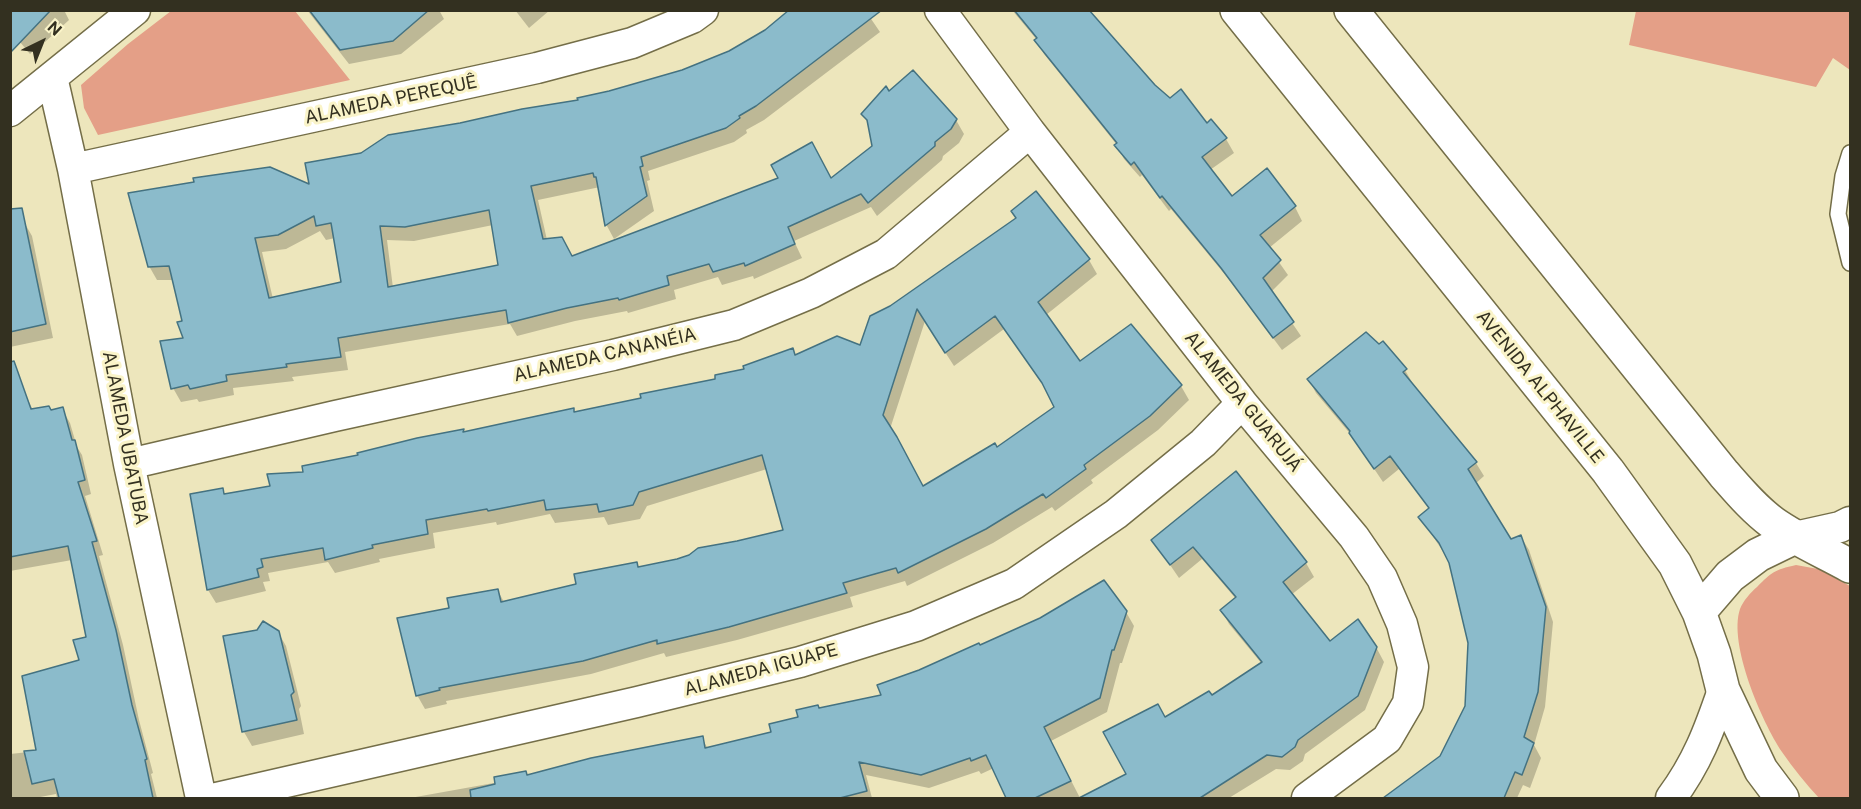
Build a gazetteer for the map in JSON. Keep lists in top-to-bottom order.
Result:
{
  "streets": {
    "main road": ["AVENIDA ALPHAVILLE"],
    "street": [
      "ALAMEDA PEREQUÊ",
      "ALAMEDA CANANÉIA",
      "ALAMEDA GUARUJÁ",
      "ALAMEDA UBATUBA",
      "ALAMEDA IGUAPE"
    ]
  },
  "crossings": [
    ["ALAMEDA PEREQUÊ", "ALAMEDA UBATUBA"],
    ["ALAMEDA CANANÉIA", "ALAMEDA GUARUJÁ"],
    ["ALAMEDA CANANÉIA", "ALAMEDA UBATUBA"],
    ["ALAMEDA GUARUJÁ", "ALAMEDA IGUAPE"]
  ],
  "north": "top right"
}
